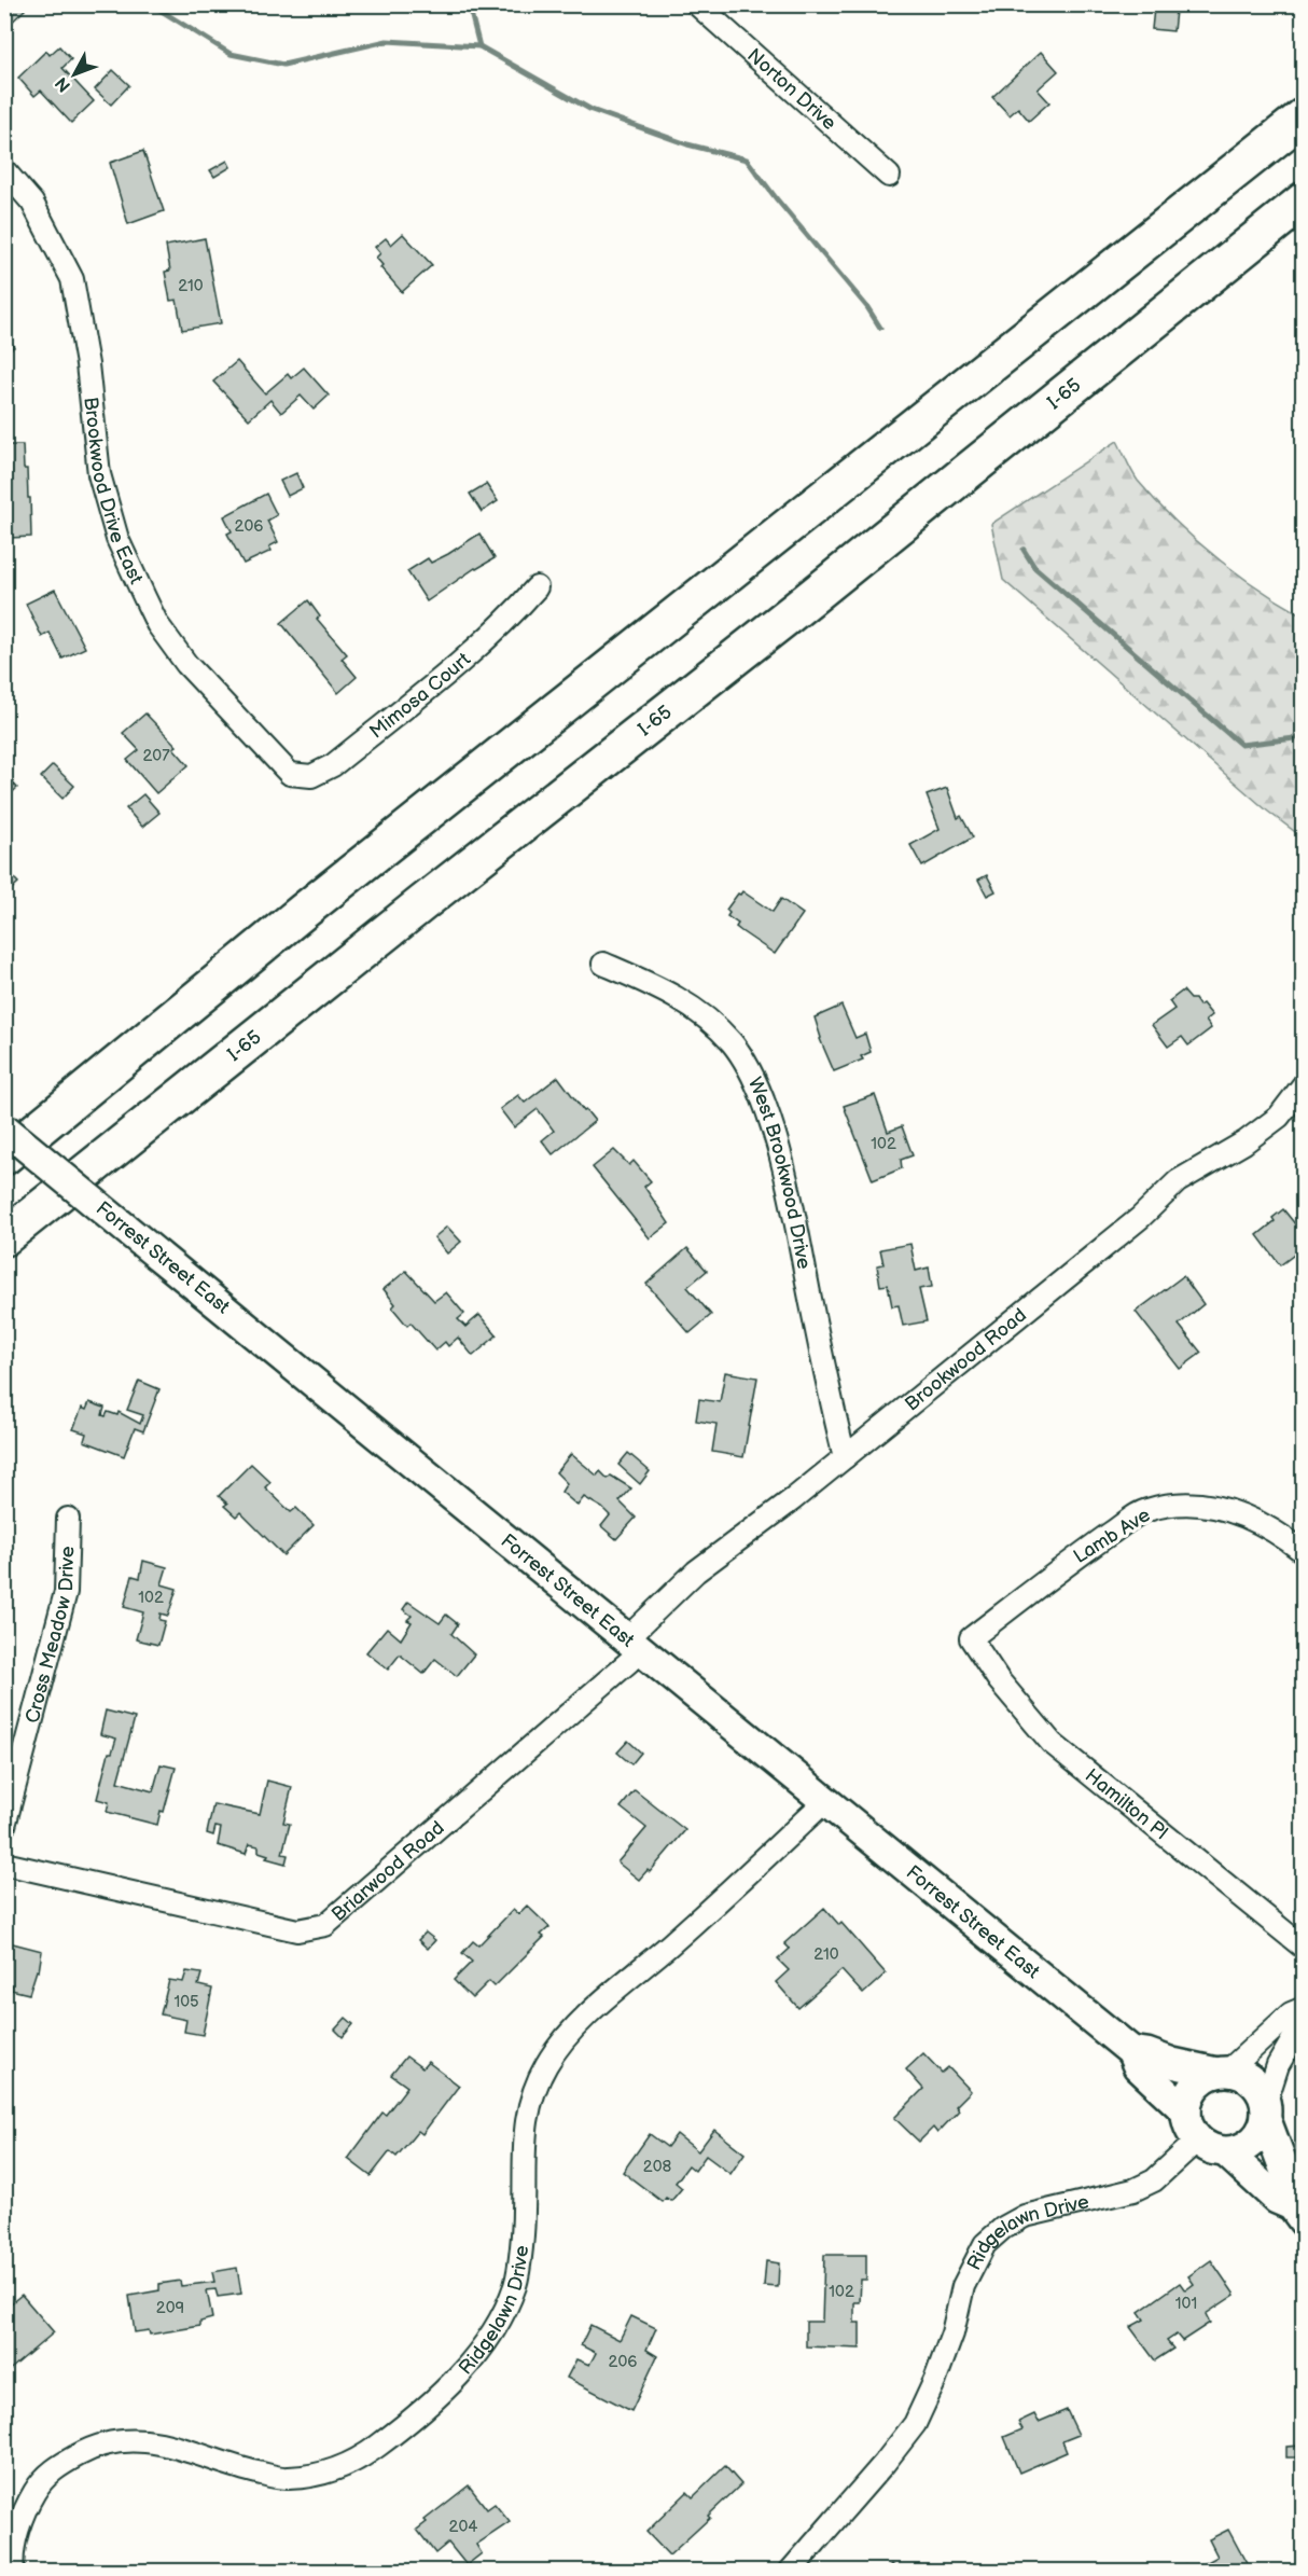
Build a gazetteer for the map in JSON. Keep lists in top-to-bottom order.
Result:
{
  "streets": {
    "highway": ["I-65"],
    "street": [
      "Norton Drive",
      "Brookwood Drive East",
      "Mimosa Court",
      "West Brookwood Drive",
      "Forrest Street East",
      "Brookwood Road",
      "Lamb Ave",
      "Cross Meadow Drive",
      "Hamilton Pl",
      "Briarwood Road",
      "Ridgelawn Drive"
    ]
  },
  "crossings": [
    ["Brookwood Drive East", "Mimosa Court"],
    ["West Brookwood Drive", "Brookwood Road"],
    ["Forrest Street East", "Brookwood Road"],
    ["Forrest Street East", "Briarwood Road"],
    ["Forrest Street East", "Ridgelawn Drive"],
    ["Brookwood Road", "Briarwood Road"],
    ["Lamb Ave", "Hamilton Pl"]
  ],
  "house_numbers": [
    "210",
    "206",
    "207",
    "102",
    "102",
    "210",
    "105",
    "208",
    "102",
    "101",
    "209",
    "206",
    "204"
  ],
  "north": "bottom left"
}
